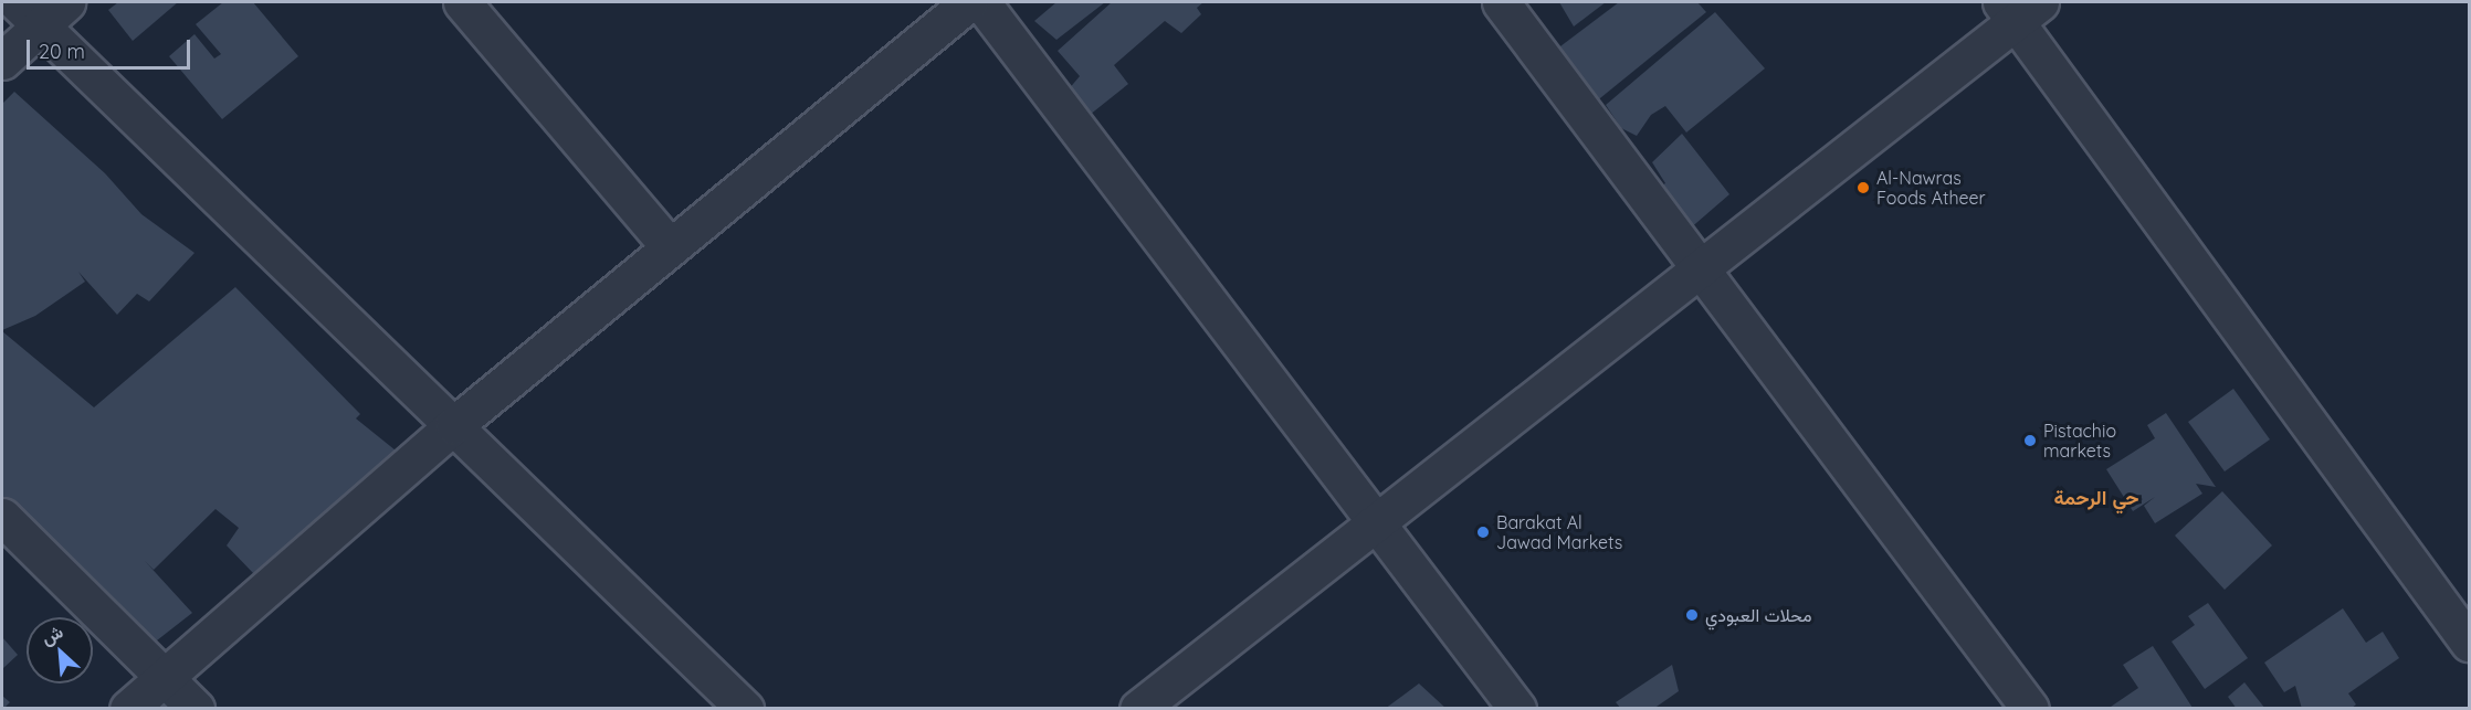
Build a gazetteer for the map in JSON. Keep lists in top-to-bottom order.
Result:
{
  "districts": ["حي الرحمة"],
  "places": [
    "Al-Nawras Foods Atheer",
    "Pistachio markets",
    "Barakat Al Jawad Markets",
    "محلات العبودي"
  ],
  "scale_bar": "20 m",
  "north": "top left"
}
